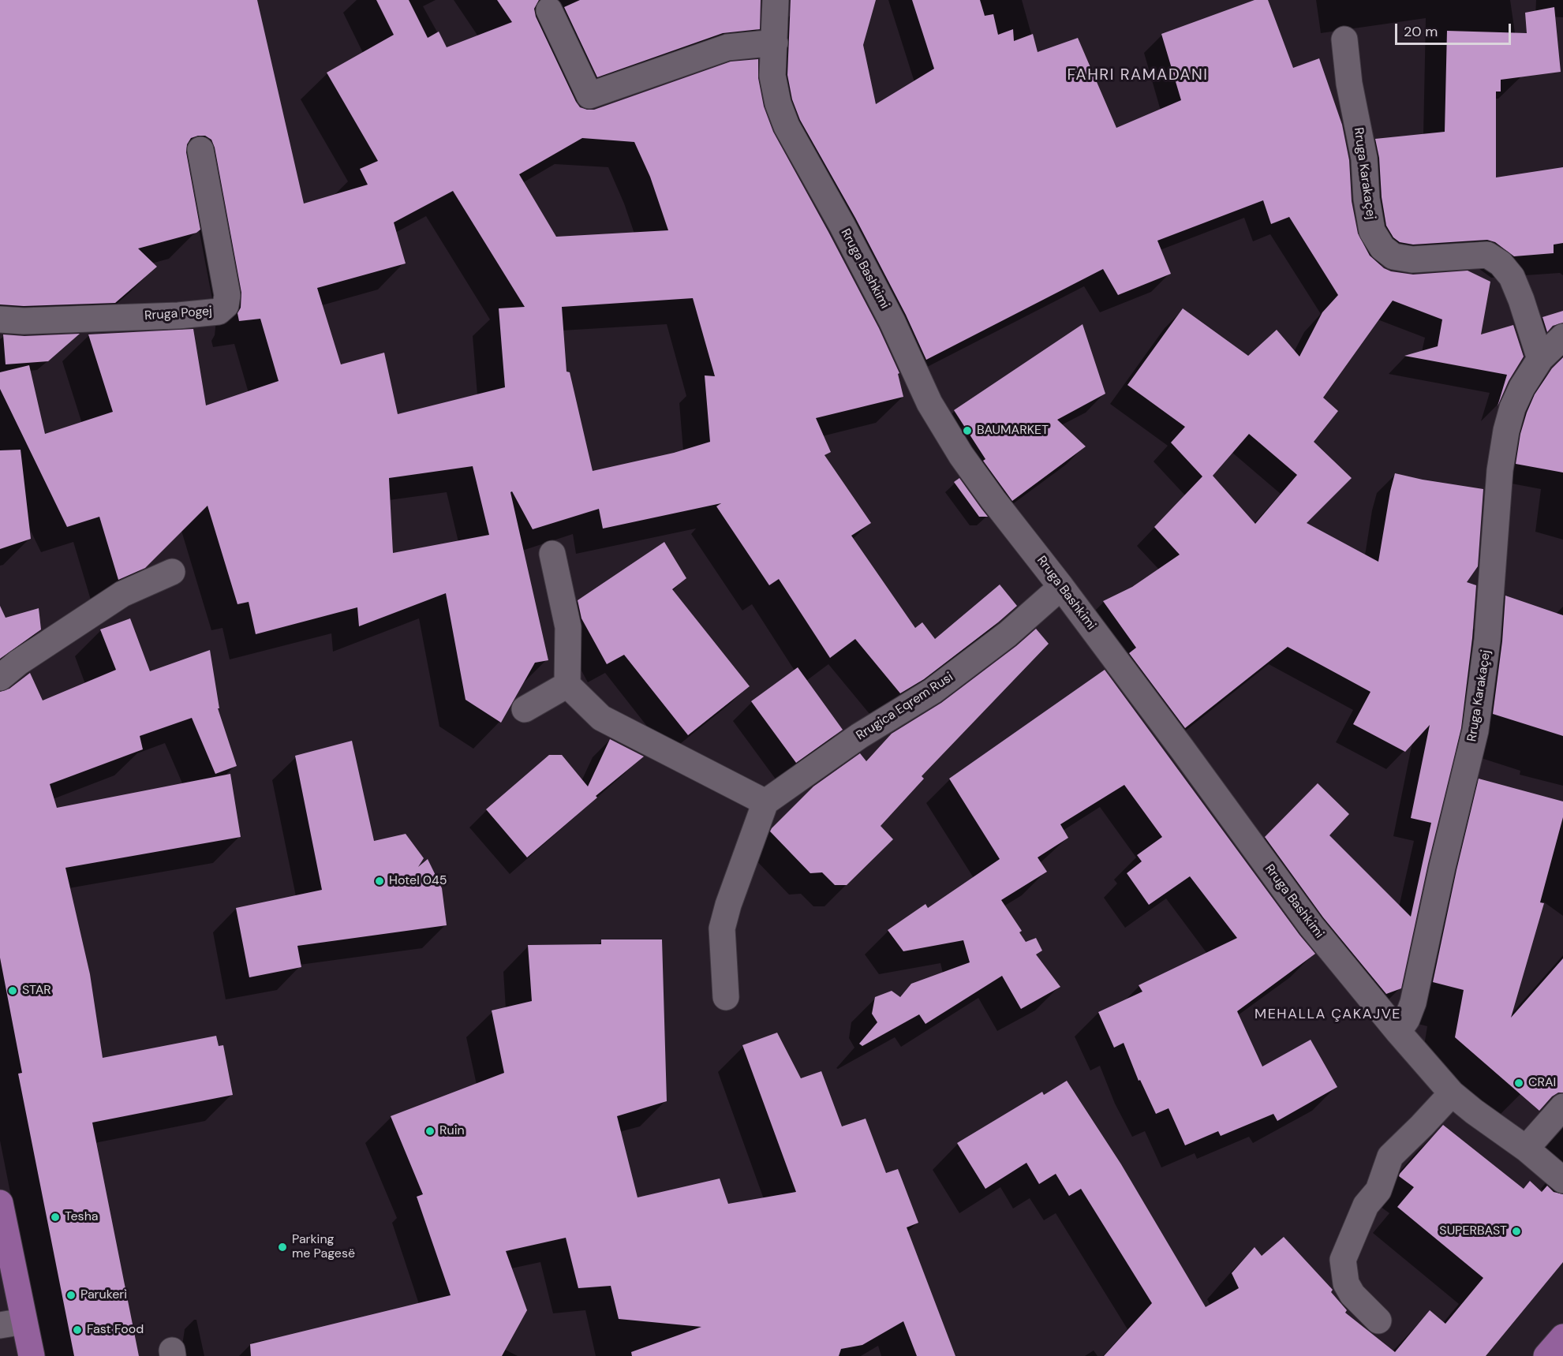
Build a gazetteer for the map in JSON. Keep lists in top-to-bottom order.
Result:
{
  "streets": {
    "street": [
      "Rruga Karakaçej",
      "Rruga Bashkimi",
      "Rruga Pogej",
      "Rrugica Eqrem Rusi"
    ]
  },
  "crossings": [
    ["Rruga Karakaçej", "Rruga Bashkimi"],
    ["Rruga Bashkimi", "Rrugica Eqrem Rusi"]
  ],
  "districts": ["FAHRI RAMADANI", "MEHALLA ÇAKAJVE"],
  "places": [
    "BAUMARKET",
    "Hotel 045",
    "STAR",
    "CRAI",
    "Ruin",
    "Tesha",
    "SUPERBAST",
    "Parking me Pagesë",
    "Parukeri",
    "Fast Food"
  ],
  "scale_bar": "20 m"
}
